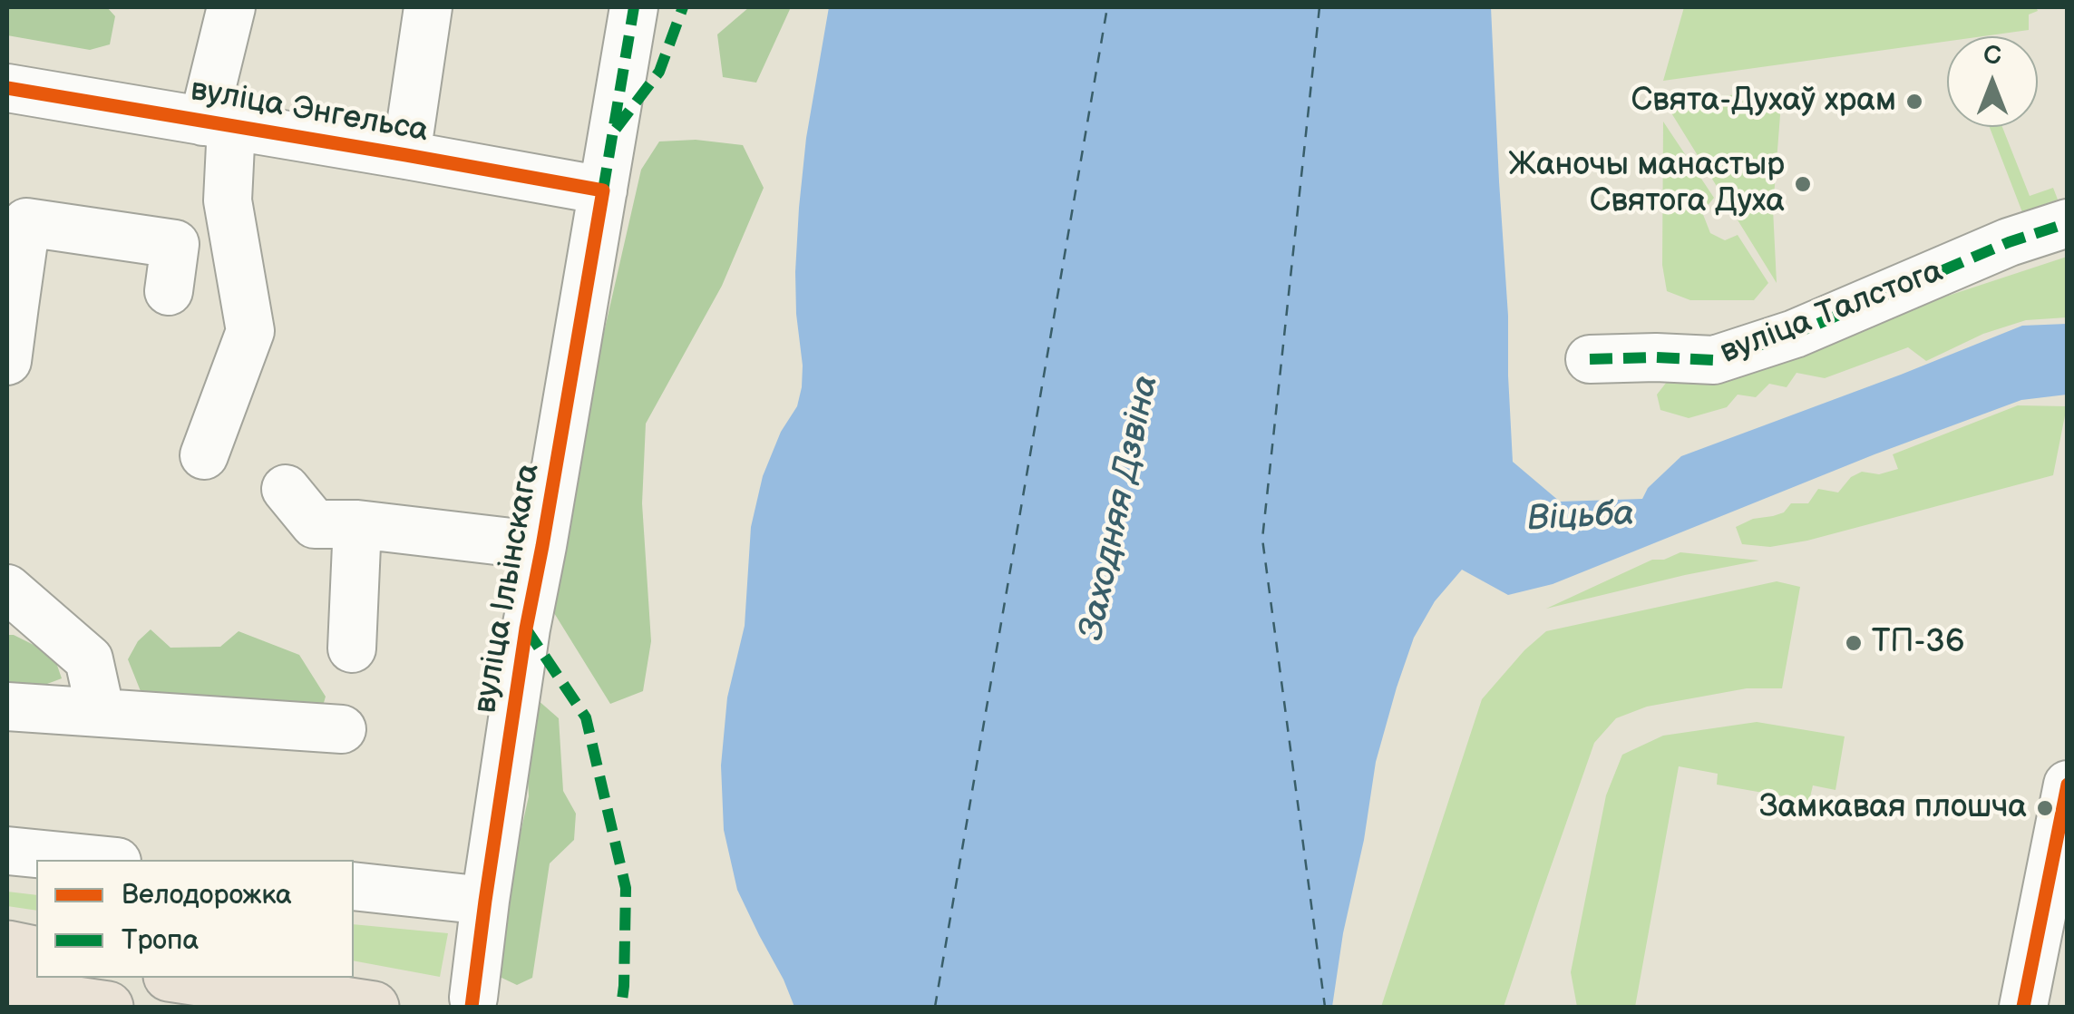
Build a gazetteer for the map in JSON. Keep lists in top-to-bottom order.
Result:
{
  "streets": {
    "street": ["вуліца Энгельса", "вуліца Талстога", "вуліца Ільінскага"]
  },
  "crossings": [
    ["вуліца Энгельса", "вуліца Ільінскага"]
  ],
  "water": ["Заходняя Дзвіна", "Віцьба"],
  "places": [
    "Свята-Духаў храм",
    "Жаночы манастыр Святога Духа",
    "ТП-36",
    "Замкавая плошча"
  ],
  "legend": ["Велодорожка", "Тропа"],
  "north": "top"
}
